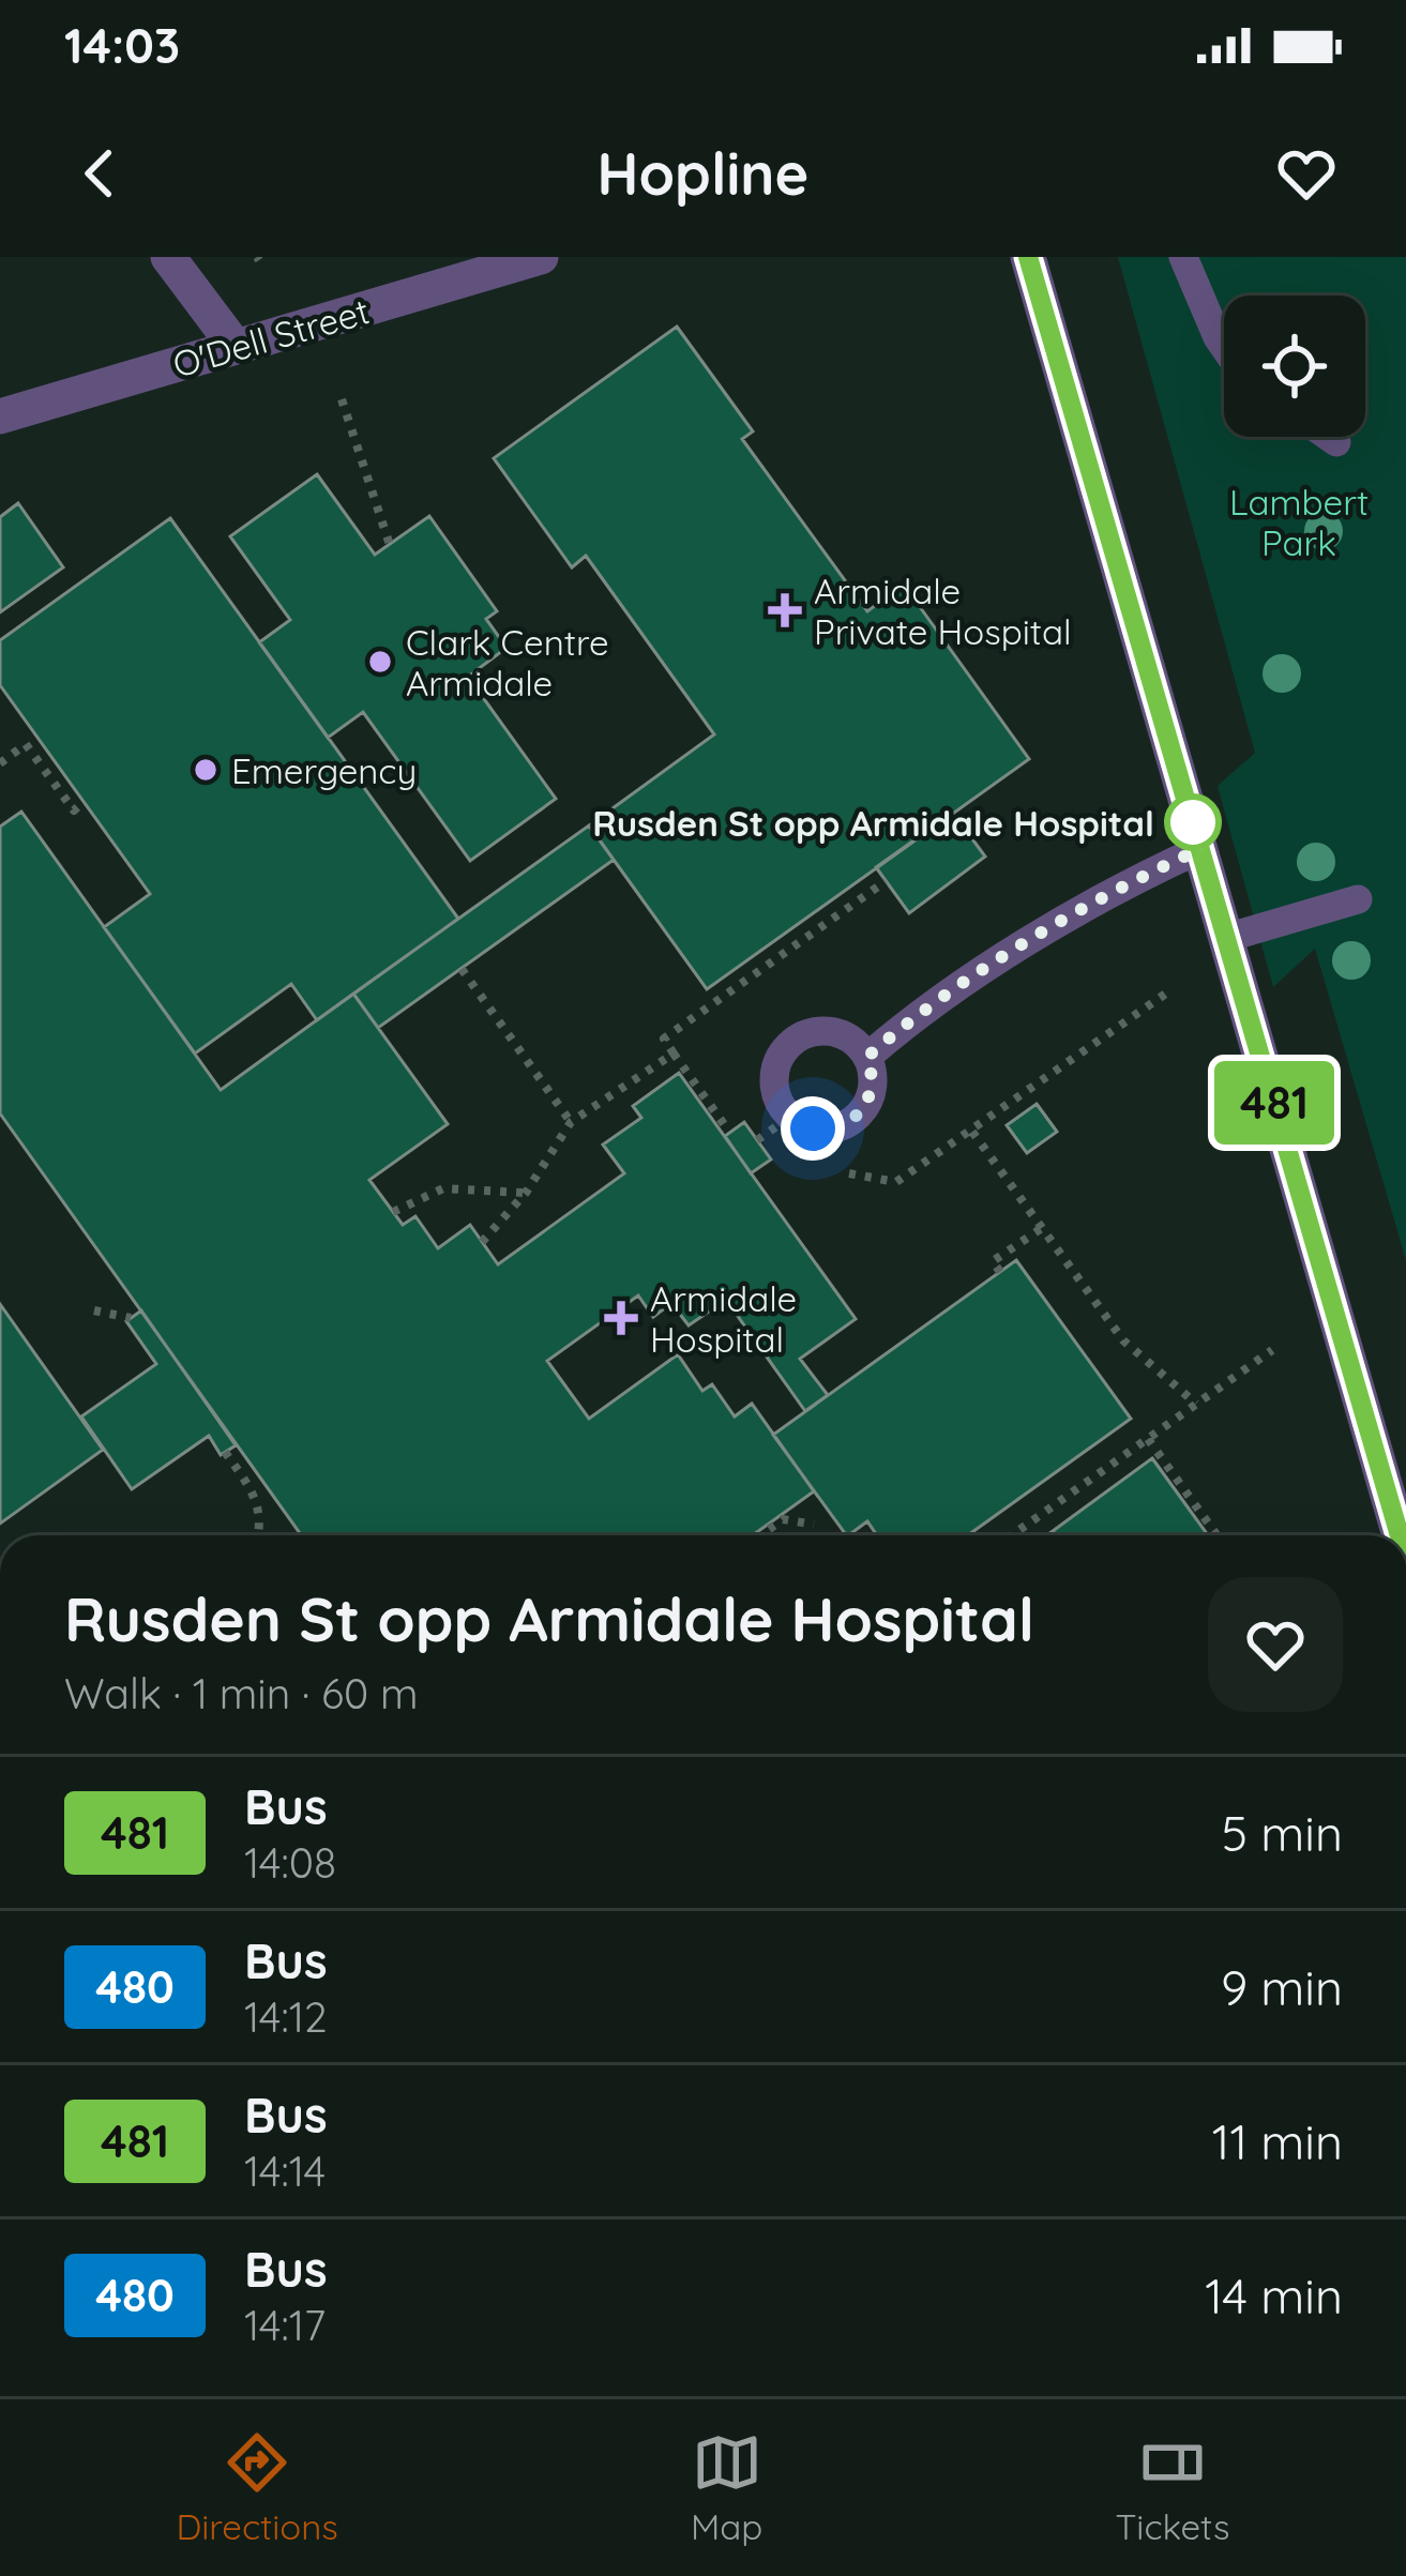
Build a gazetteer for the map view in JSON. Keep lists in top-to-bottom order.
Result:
{
  "streets": {
    "street": ["O'Dell Street"]
  },
  "parks": ["Lambert Park"],
  "places": {
    "health": ["Armidale Private Hospital", "Armidale Hospital"],
    "other": ["Clark Centre Armidale", "Emergency", "Rusden St opp Armidale Hospital"]
  },
  "lines": ["bus line 481"],
  "page": {
    "status": "14:03",
    "header": "Hopline",
    "on_map": "481",
    "heading": ["Rusden St opp Armidale Hospital", "Walk · 1 min · 60 m"],
    "list": [
      {
        "mark": "481",
        "name": "Bus",
        "note": "14:08",
        "value": "5 min"
      },
      {
        "mark": "480",
        "name": "Bus",
        "note": "14:12",
        "value": "9 min"
      },
      {
        "mark": "481",
        "name": "Bus",
        "note": "14:14",
        "value": "11 min"
      },
      {
        "mark": "480",
        "name": "Bus",
        "note": "14:17",
        "value": "14 min"
      }
    ],
    "tabs": ["Directions", "Map", "Tickets"]
  }
}
